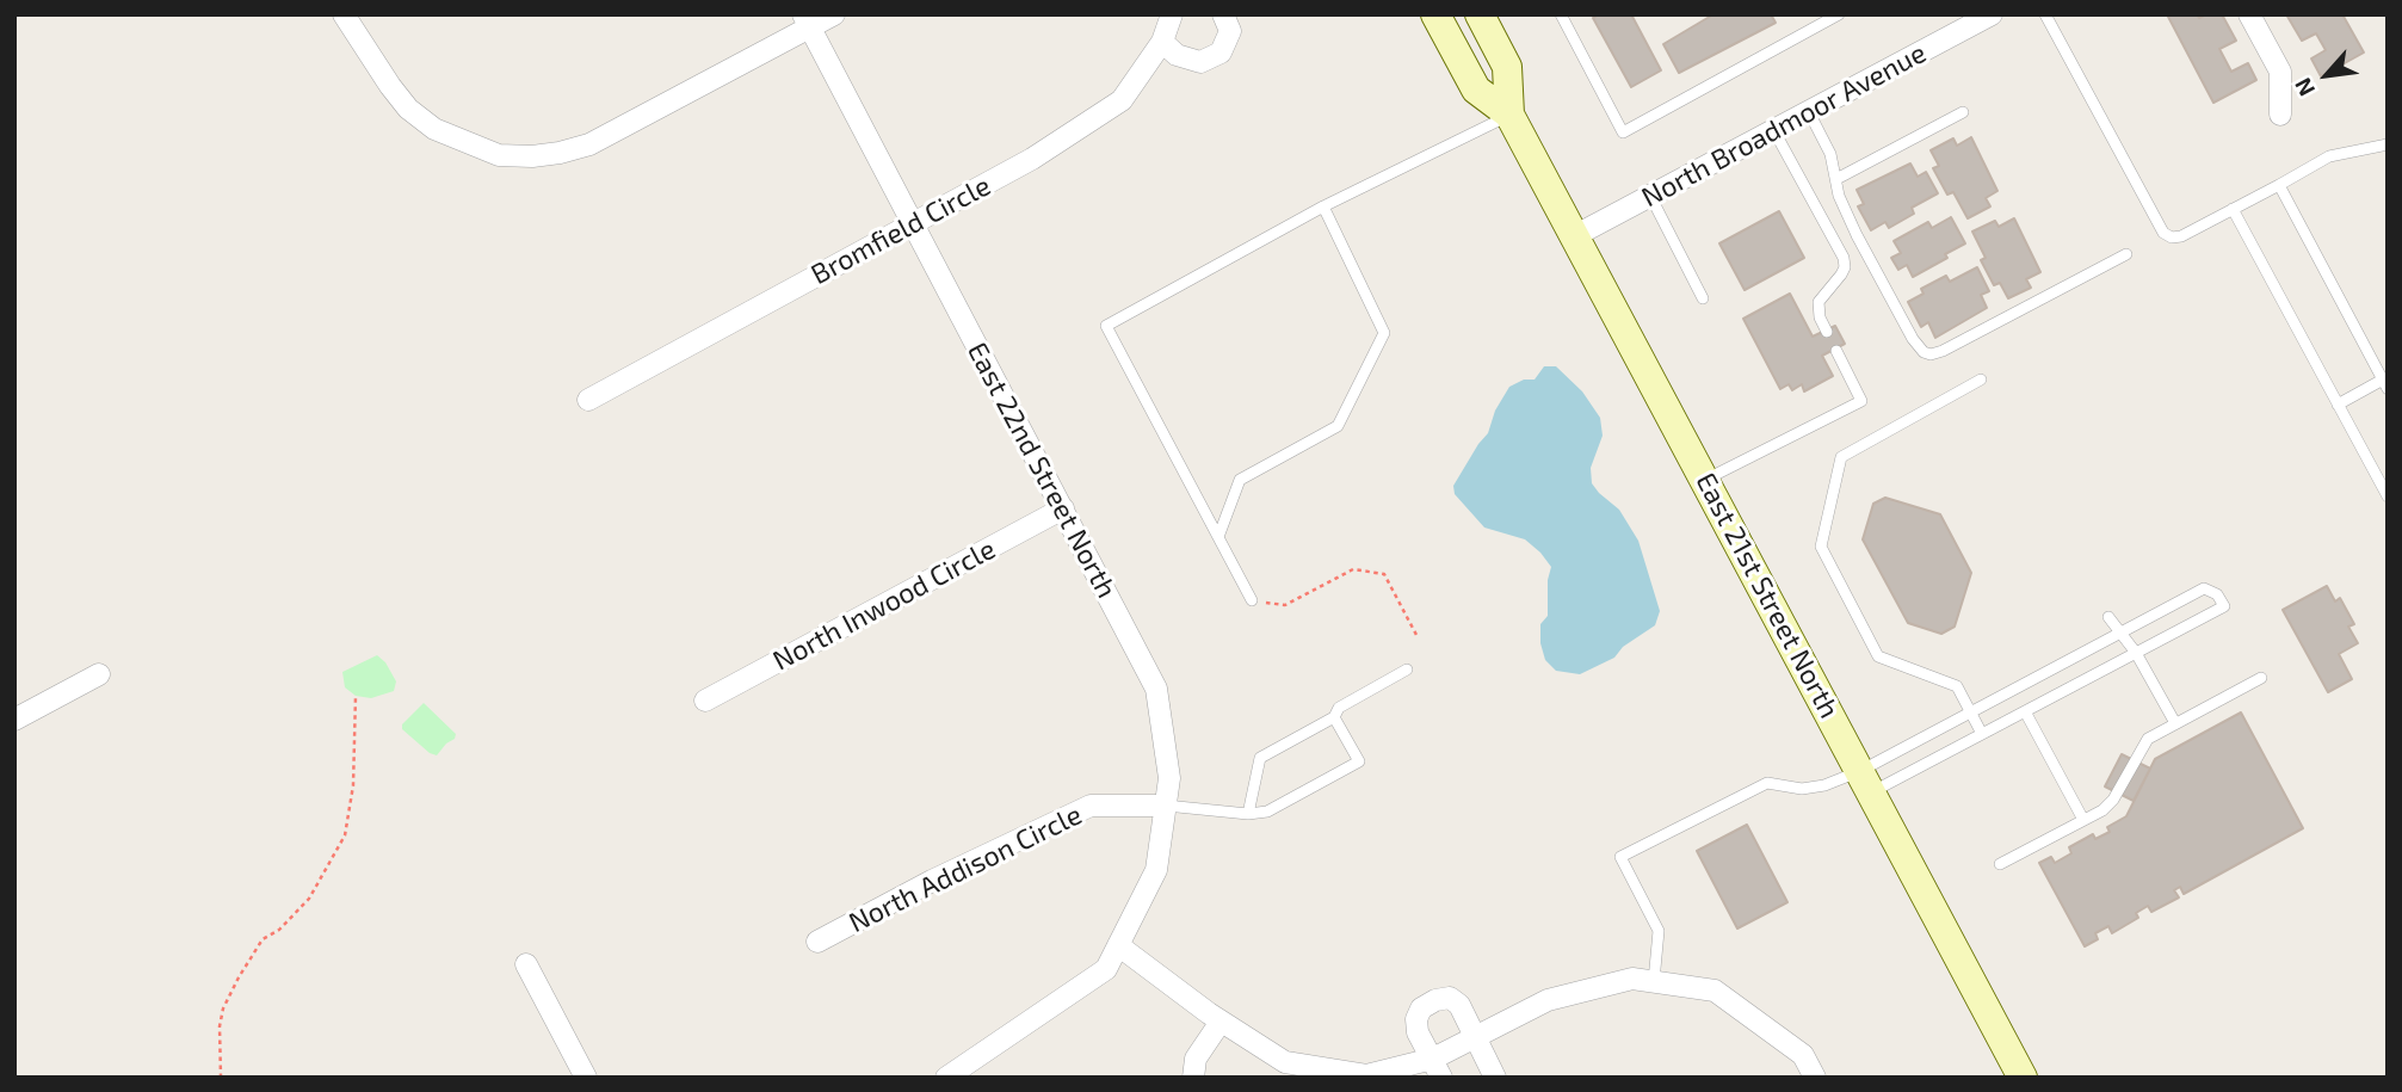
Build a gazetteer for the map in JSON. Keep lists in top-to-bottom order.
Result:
{
  "streets": {
    "main road": ["East 21st Street North"],
    "street": [
      "North Broadmoor Avenue",
      "Bromfield Circle",
      "East 22nd Street North",
      "North Inwood Circle",
      "North Addison Circle"
    ]
  },
  "crossings": [
    ["North Broadmoor Avenue", "East 21st Street North"],
    ["Bromfield Circle", "East 22nd Street North"],
    ["East 22nd Street North", "North Inwood Circle"],
    ["East 22nd Street North", "North Addison Circle"]
  ],
  "north": "bottom left"
}
